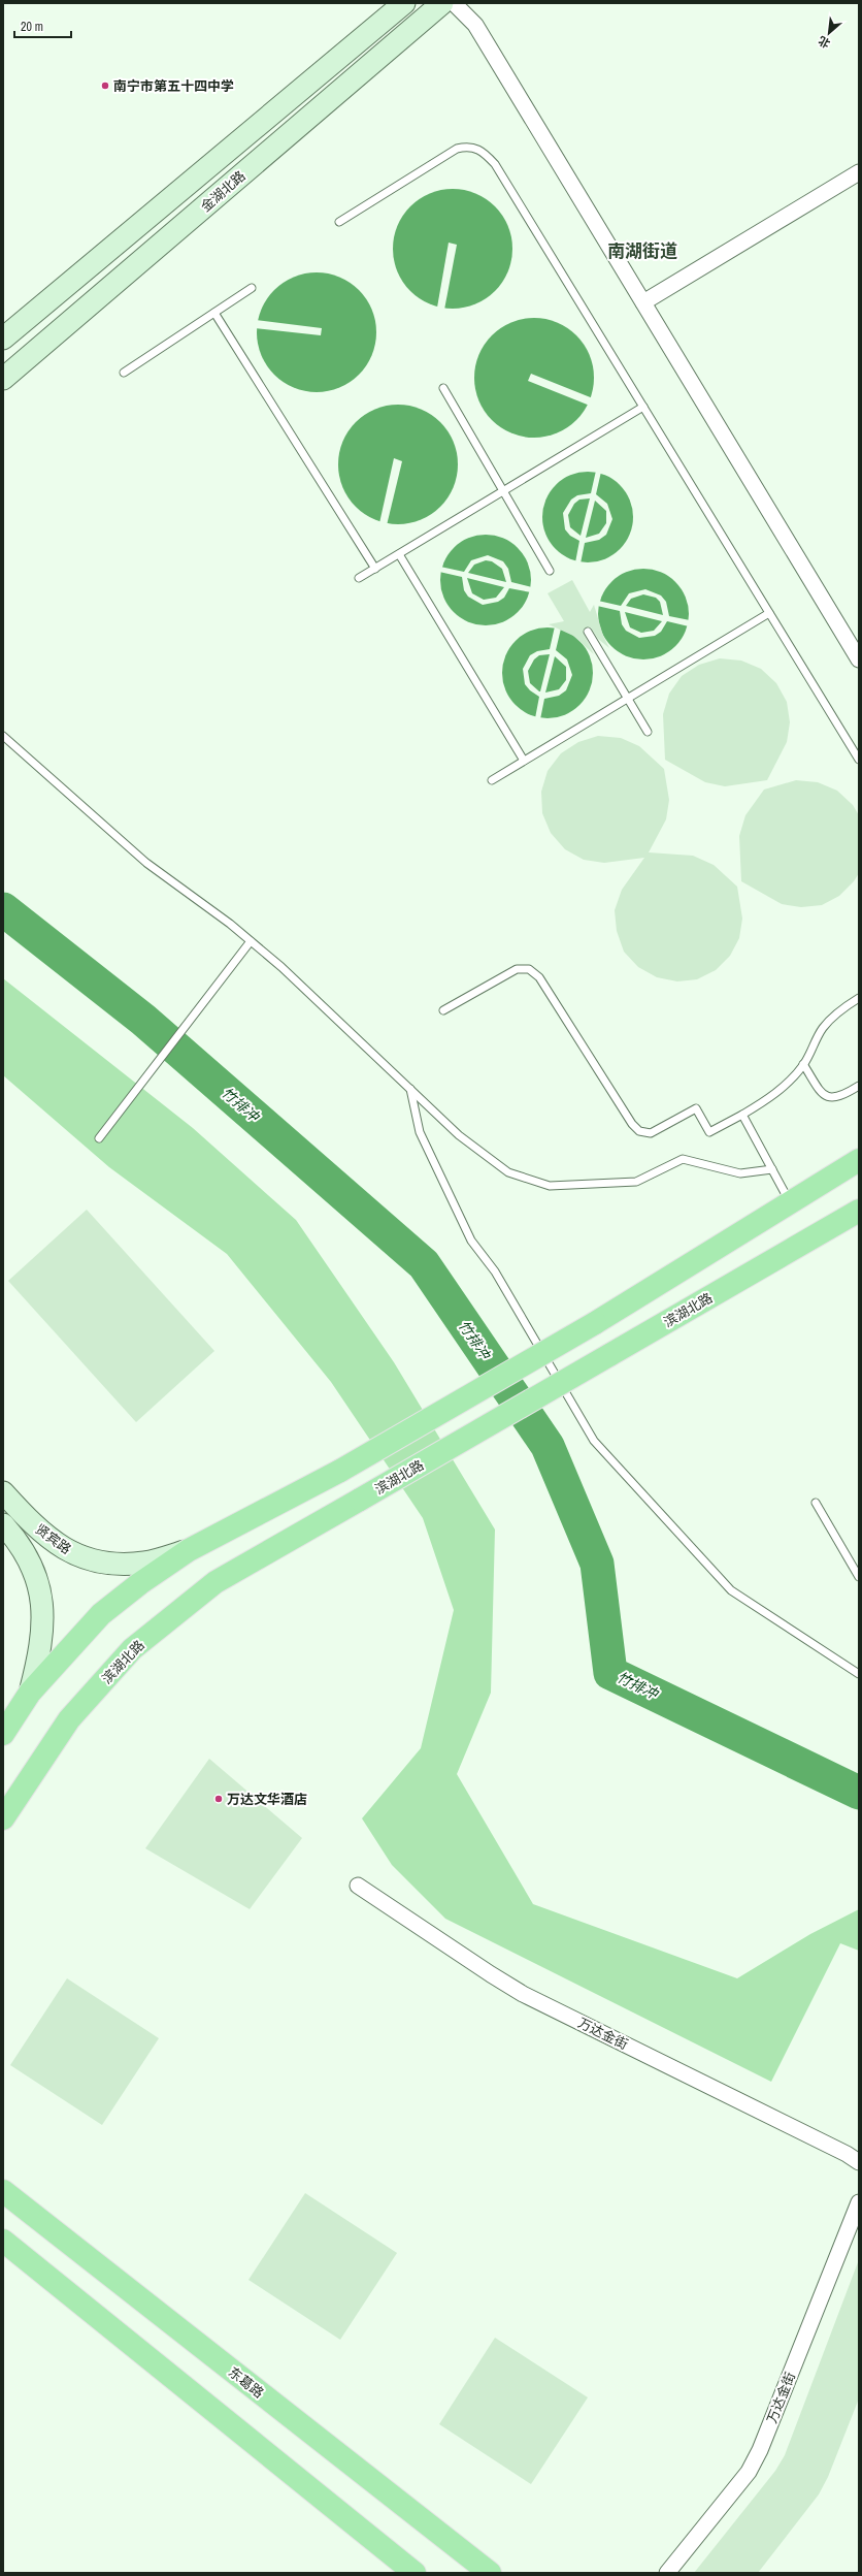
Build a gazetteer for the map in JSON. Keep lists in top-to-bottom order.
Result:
{
  "streets": {
    "main road": [
      "金湖北路",
      "滨湖北路",
      "贤宾路",
      "东葛路"
    ],
    "street": ["万达金街"]
  },
  "districts": ["南湖街道"],
  "water": ["竹排冲"],
  "places": ["南宁市第五十四中学", "万达文华酒店"],
  "scale_bar": "20 m",
  "north": "bottom left"
}
